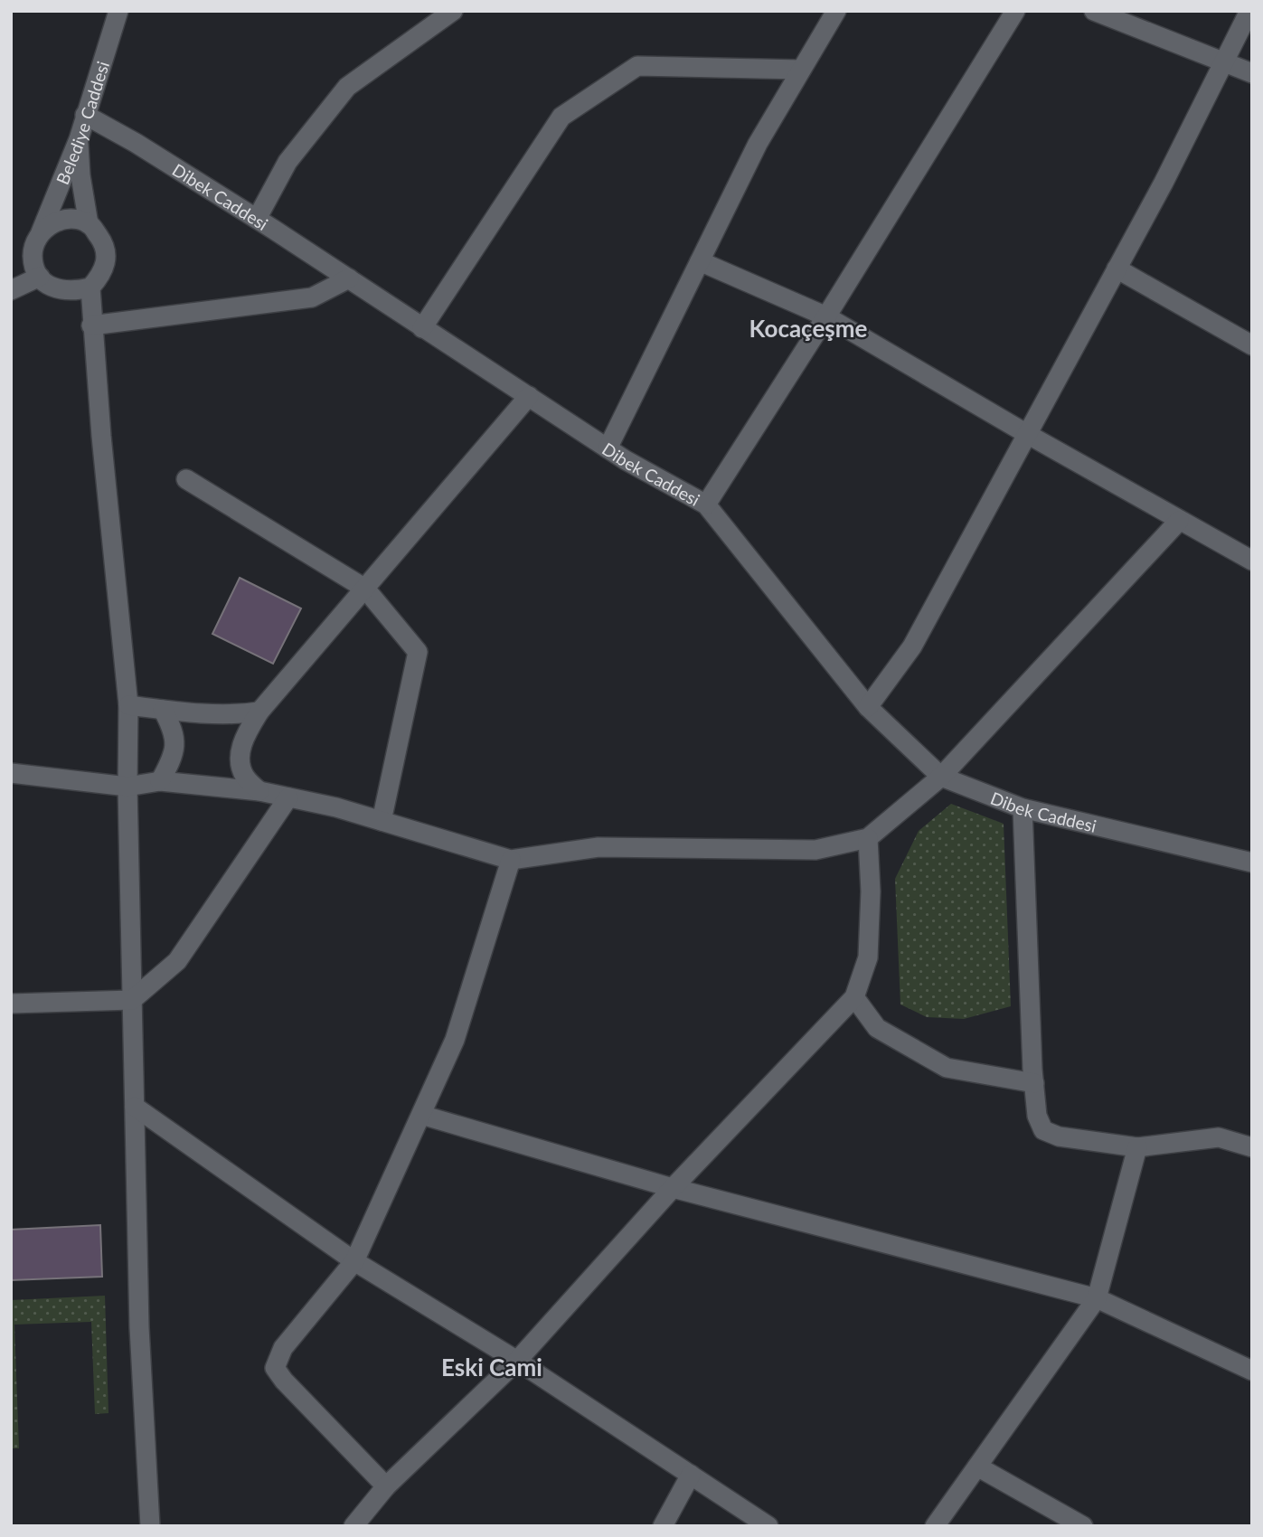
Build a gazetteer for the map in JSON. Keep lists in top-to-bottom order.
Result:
{
  "streets": {
    "street": ["Belediye Caddesi", "Dibek Caddesi"]
  },
  "crossings": [
    ["Belediye Caddesi", "Dibek Caddesi"]
  ],
  "districts": ["Kocaçeşme", "Eski Cami"]
}
